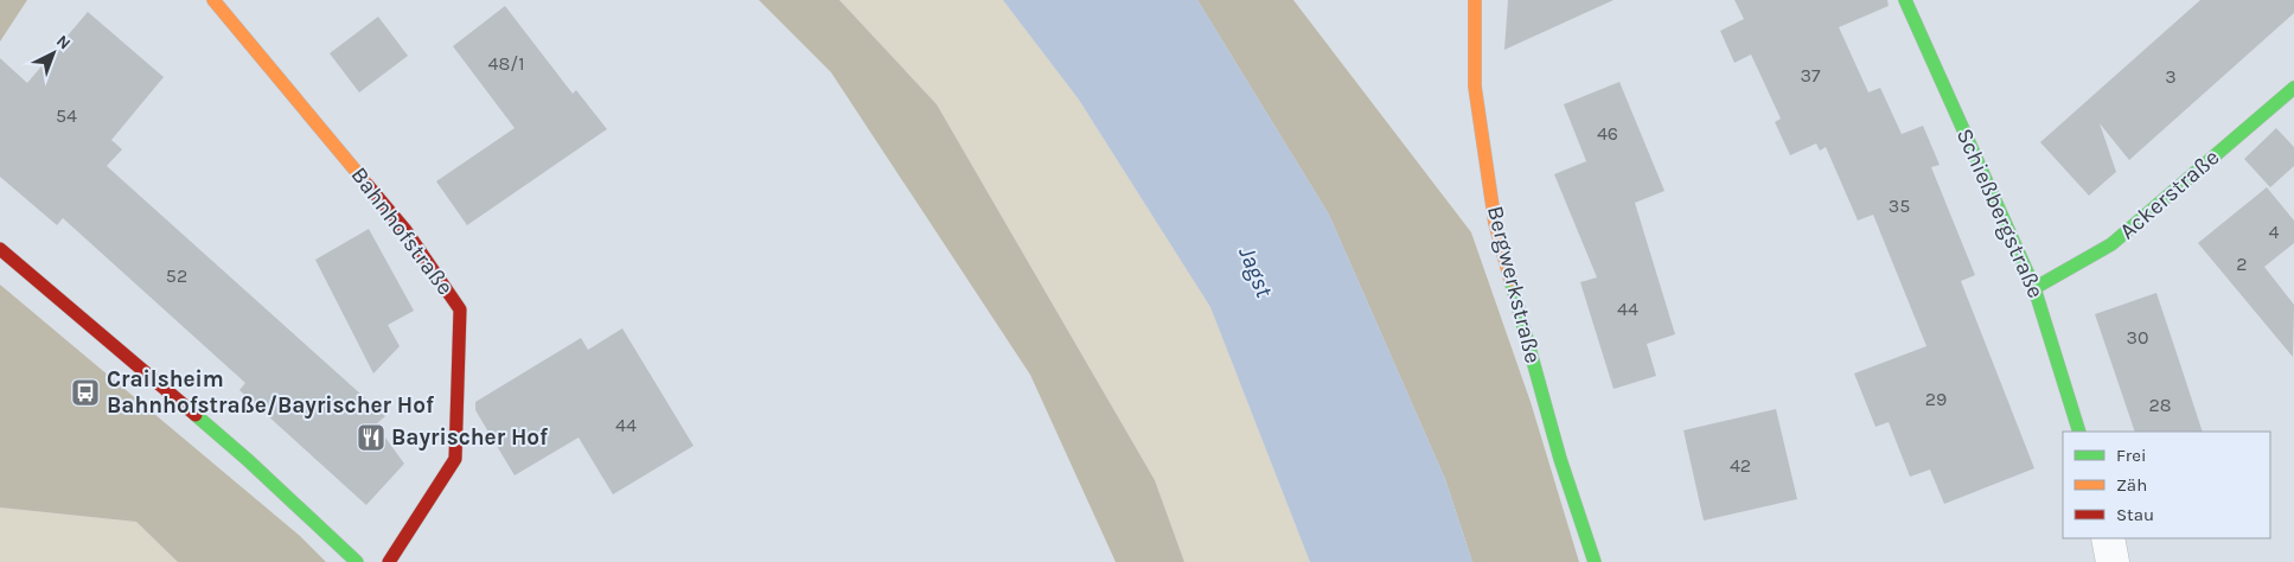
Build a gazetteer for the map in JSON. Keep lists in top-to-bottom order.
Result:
{
  "streets": {
    "street": [
      "Ackerstraße",
      "Schießbergstraße",
      "Bahnhofstraße",
      "Bergwerkstraße"
    ]
  },
  "crossings": [
    ["Ackerstraße", "Schießbergstraße"]
  ],
  "water": ["Jagst"],
  "places": {
    "bus stop": ["Crailsheim Bahnhofstraße/Bayrischer Hof"],
    "restaurant": ["Bayrischer Hof"]
  },
  "house_numbers": [
    "48/1",
    "37",
    "3",
    "54",
    "46",
    "35",
    "4",
    "2",
    "52",
    "44",
    "30",
    "29",
    "28",
    "44",
    "42"
  ],
  "legend": ["Frei", "Zäh", "Stau"],
  "north": "top right"
}
